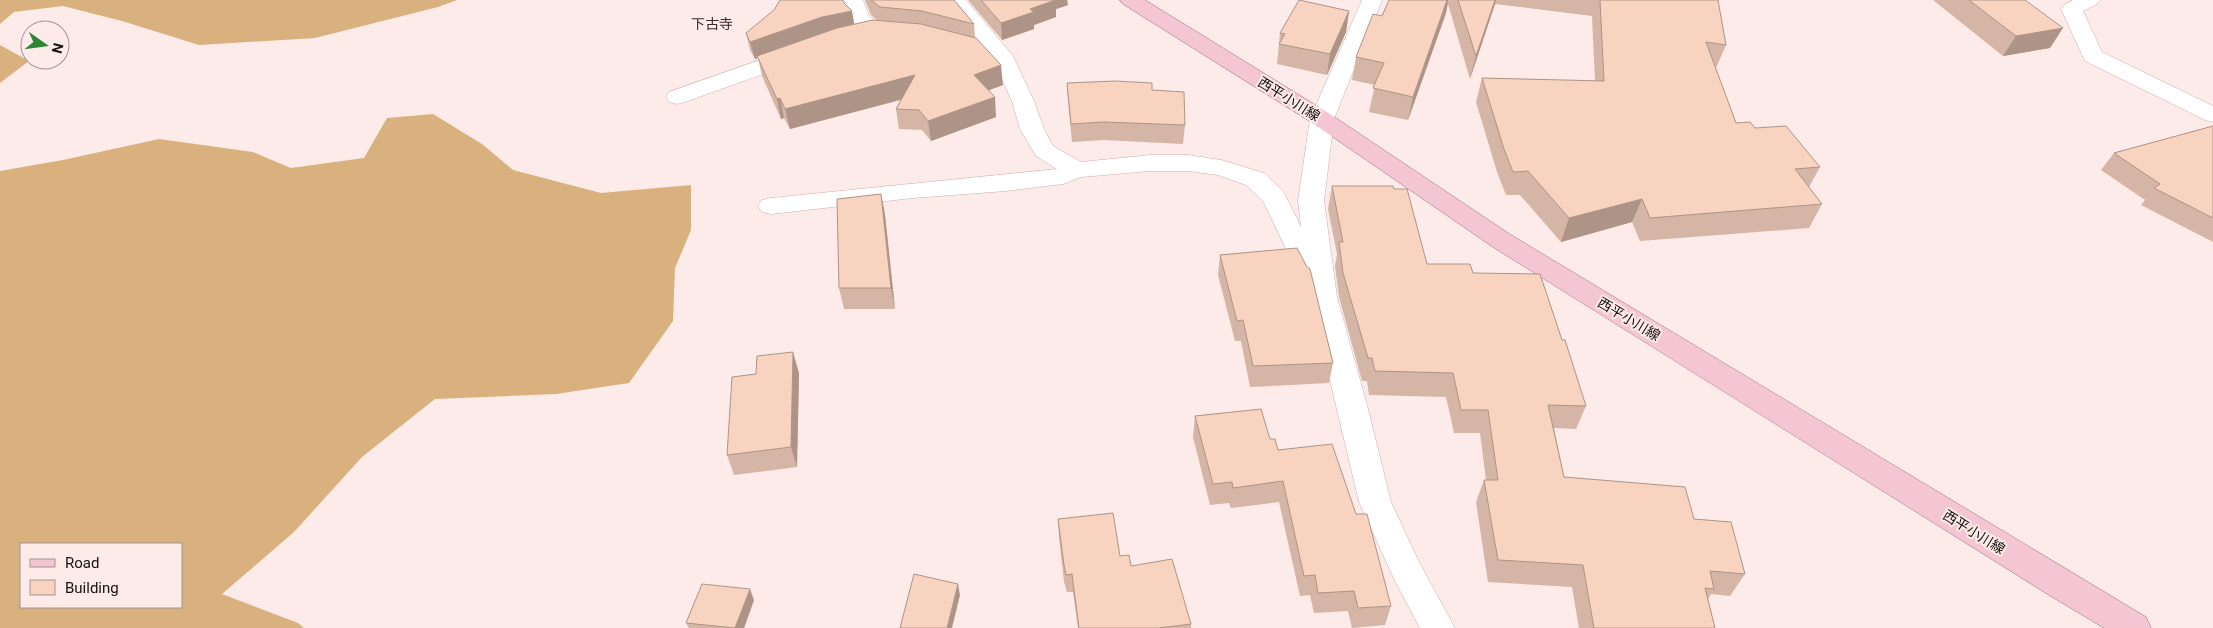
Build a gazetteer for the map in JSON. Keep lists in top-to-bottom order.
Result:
{
  "streets": {
    "main road": ["西平小川線"]
  },
  "districts": ["下古寺"],
  "legend": ["Road", "Building"],
  "north": "right"
}
